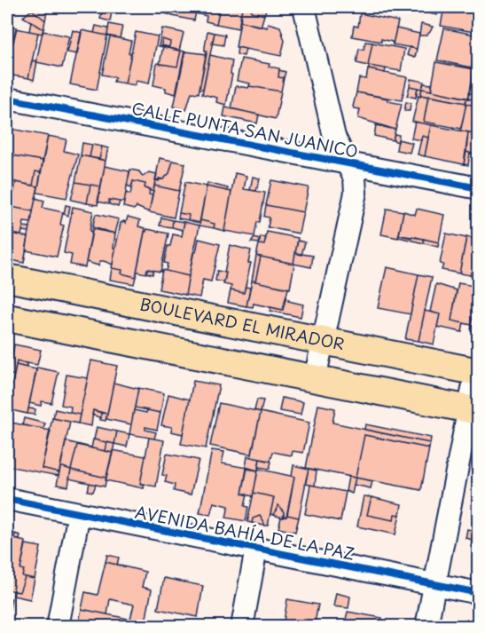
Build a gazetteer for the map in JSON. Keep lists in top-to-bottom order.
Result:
{
  "streets": {
    "main road": ["BOULEVARD EL MIRADOR"],
    "street": ["CALLE PUNTA SAN JUANICO", "AVENIDA BAHÍA DE LA PAZ"]
  }
}
